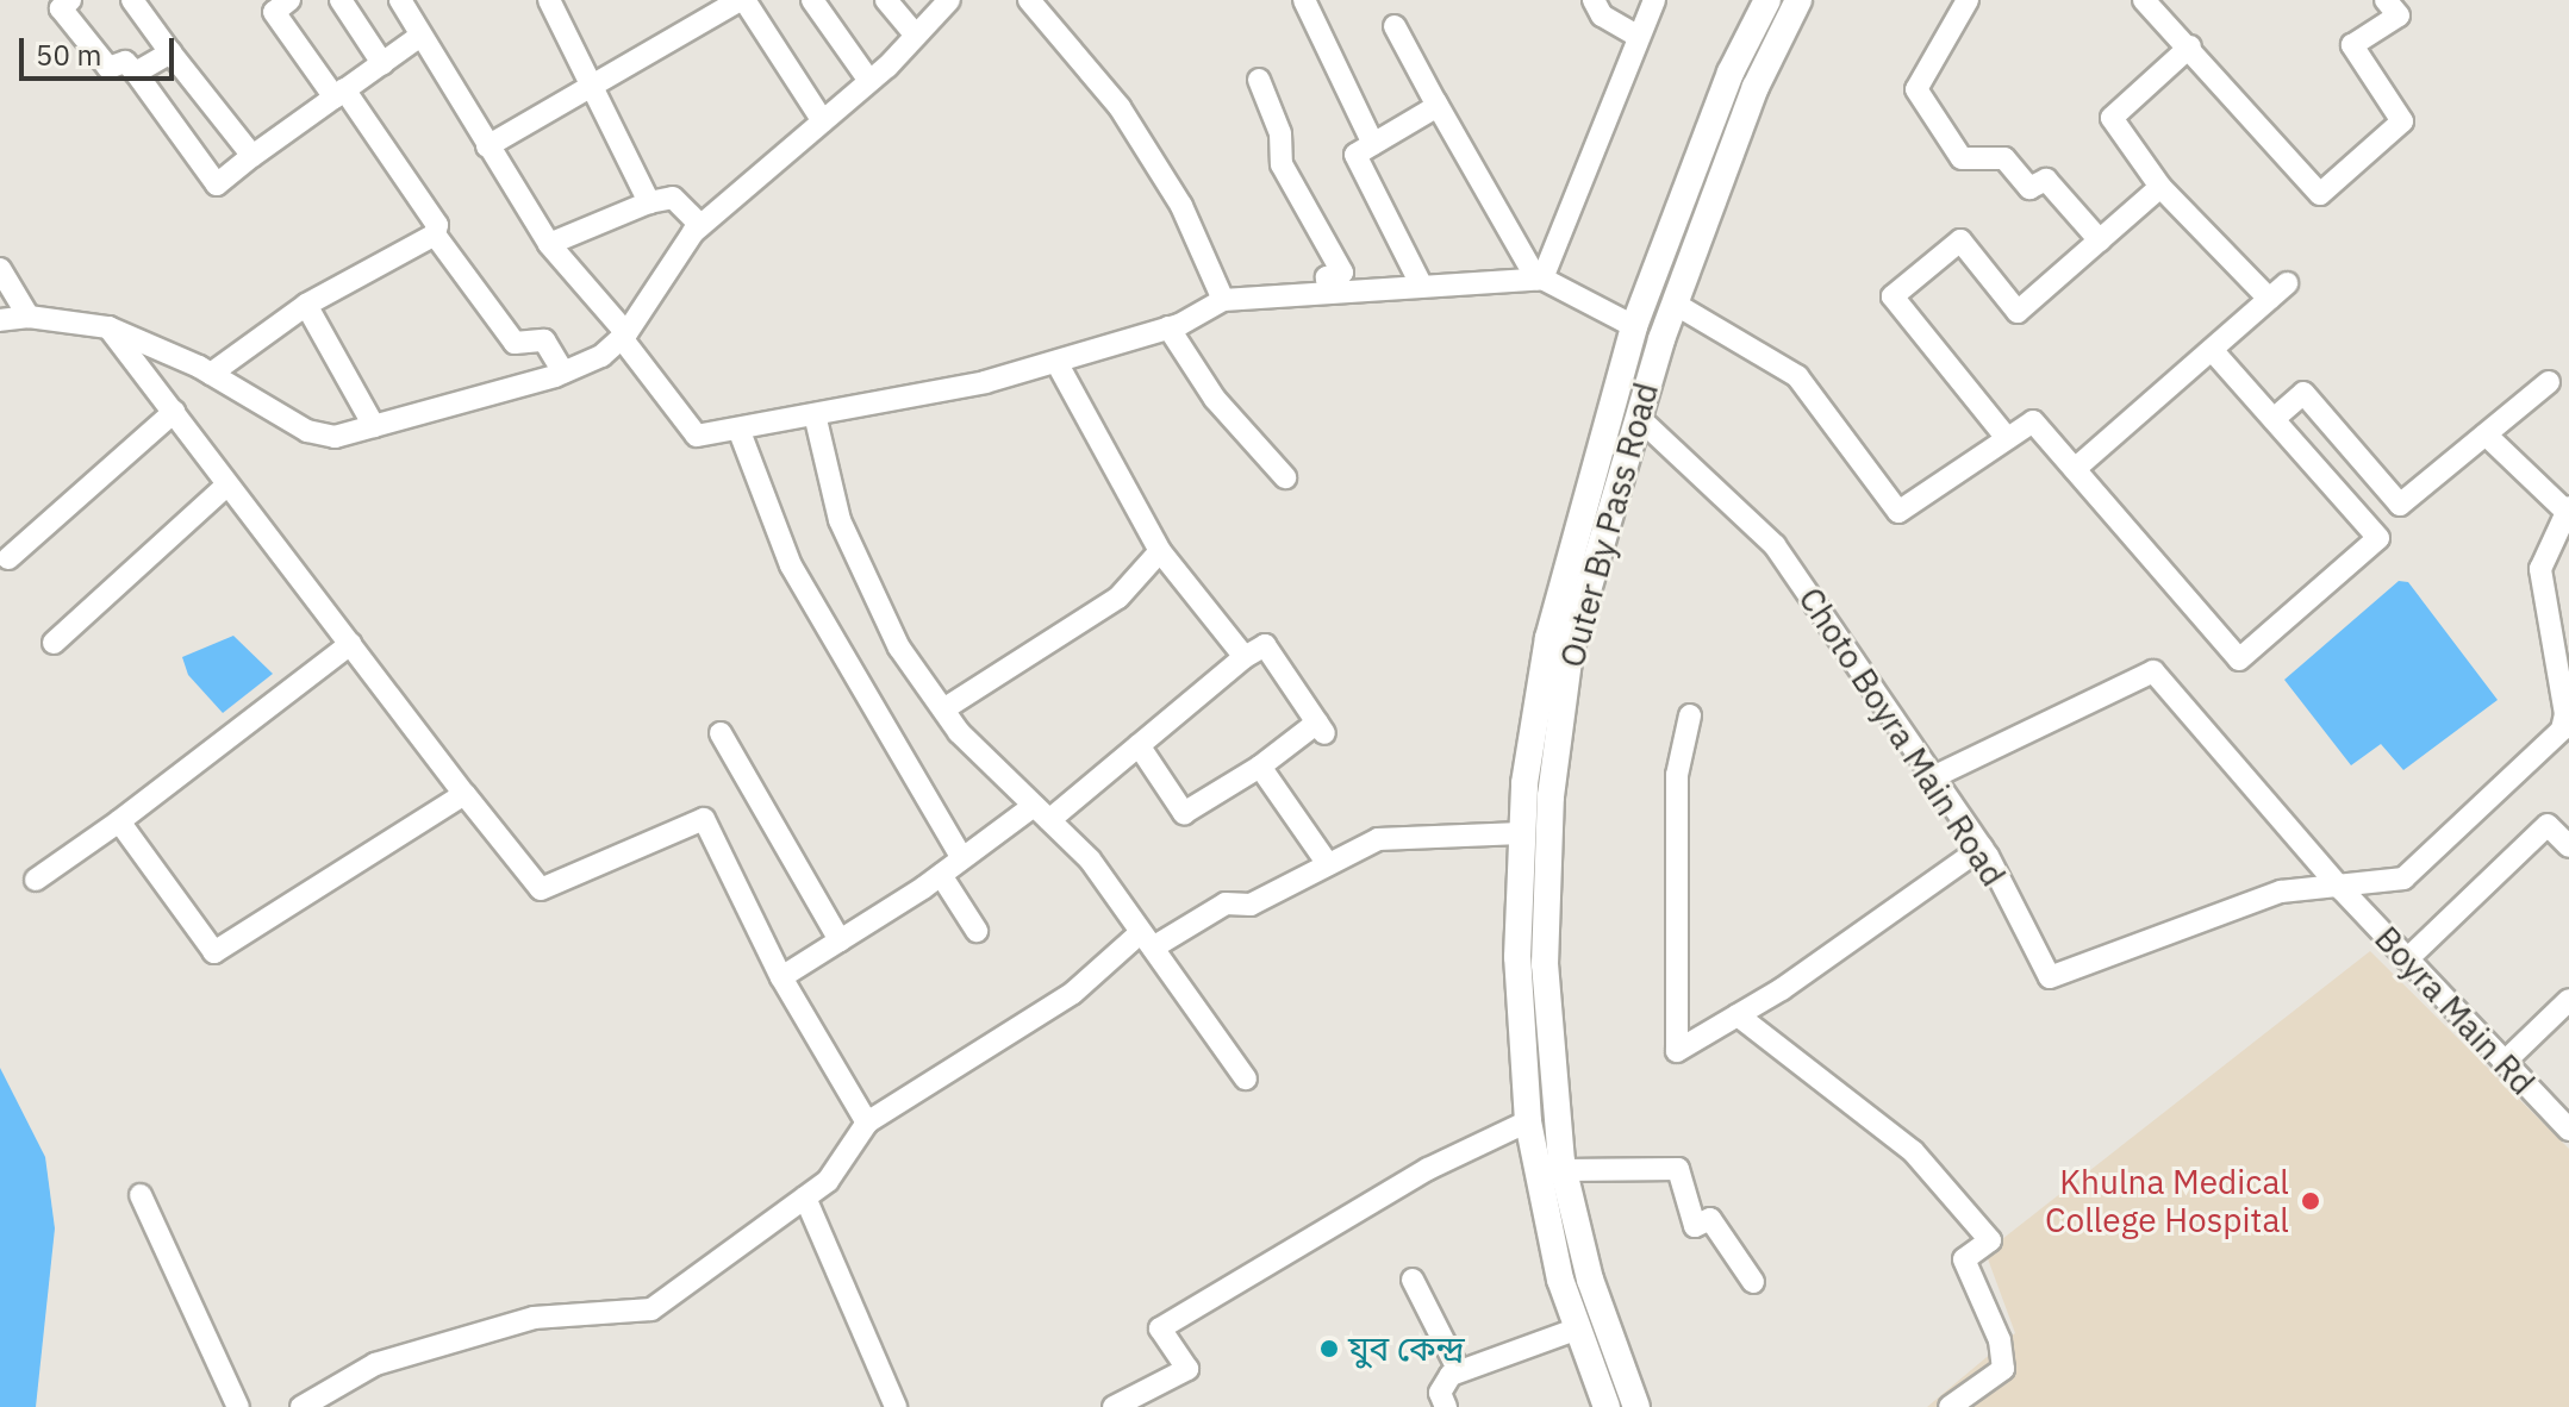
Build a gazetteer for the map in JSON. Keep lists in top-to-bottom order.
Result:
{
  "streets": {
    "main road": ["Outer By Pass Road"],
    "street": ["Choto Boyra Main Road", "Boyra Main Rd"]
  },
  "crossings": [
    ["Outer By Pass Road", "Choto Boyra Main Road"],
    ["Choto Boyra Main Road", "Boyra Main Rd"]
  ],
  "places": ["Khulna Medical College Hospital", "যুব কেন্দ্র"],
  "scale_bar": "50 m"
}
